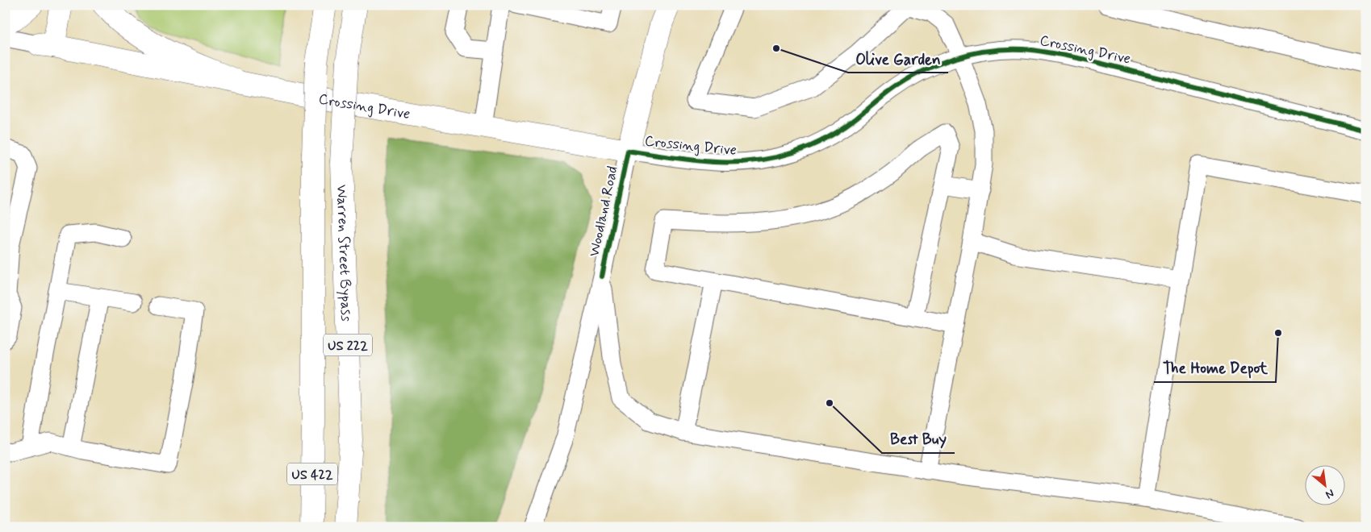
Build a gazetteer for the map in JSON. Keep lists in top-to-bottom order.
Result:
{
  "streets": {
    "main road": [
      "Crossing Drive",
      "Woodland Road",
      "Warren Street Bypass",
      "US 222",
      "US 422"
    ]
  },
  "crossings": [
    ["Crossing Drive", "Woodland Road"],
    ["Warren Street Bypass", "US 222"]
  ],
  "places": ["Olive Garden", "The Home Depot", "Best Buy"],
  "north": "bottom right"
}
